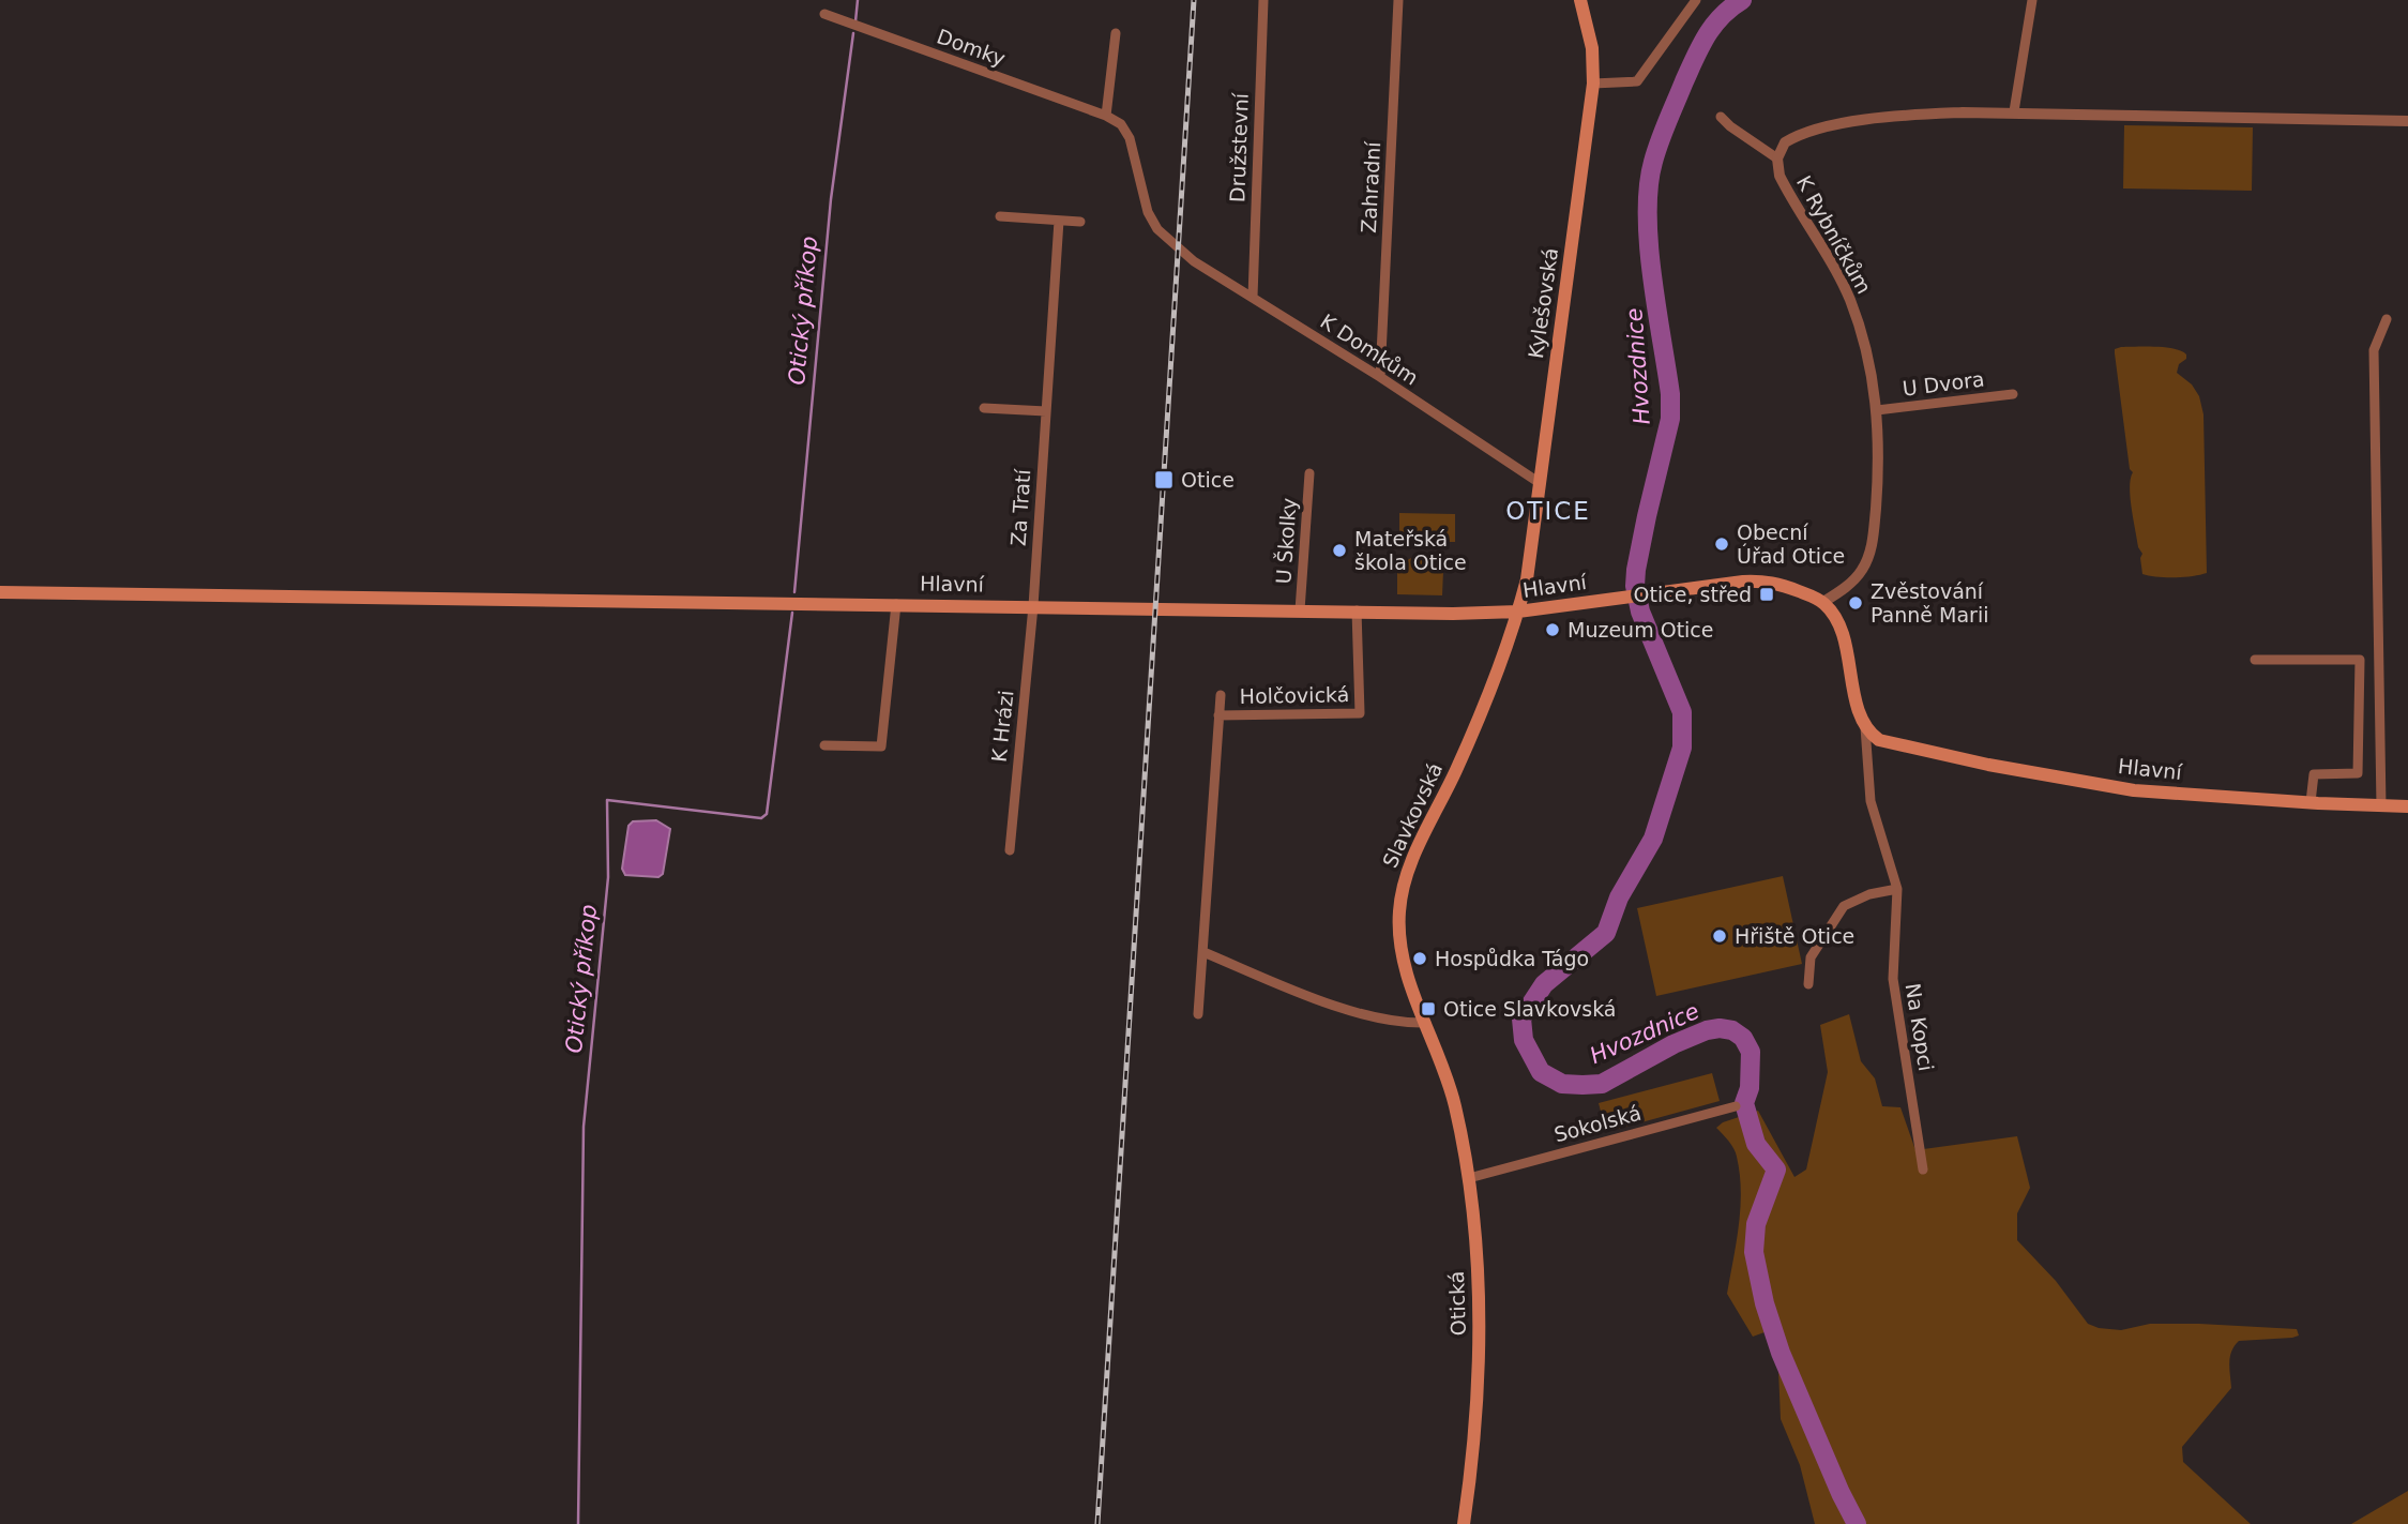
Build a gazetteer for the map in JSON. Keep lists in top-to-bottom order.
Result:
{
  "streets": {
    "main road": [
      "Kylešovská",
      "Hlavní",
      "Slavkovská",
      "Otická"
    ],
    "street": [
      "Domky",
      "Družstevní",
      "Zahradní",
      "K Rybníčkům",
      "K Domkům",
      "U Dvora",
      "Za Tratí",
      "U Školky",
      "Holčovická",
      "K Hrázi",
      "Na Kopci",
      "Sokolská"
    ]
  },
  "crossings": [
    ["Domky", "K Domkům"],
    ["Družstevní", "K Domkům"],
    ["Zahradní", "K Domkům"],
    ["K Rybníčkům", "U Dvora"],
    ["K Rybníčkům", "Hlavní"],
    ["Kylešovská", "K Domkům"],
    ["Kylešovská", "Hlavní"],
    ["Kylešovská", "Slavkovská"],
    ["Za Tratí", "Hlavní"],
    ["Za Tratí", "K Hrázi"],
    ["U Školky", "Hlavní"],
    ["Hlavní", "Holčovická"],
    ["Hlavní", "K Hrázi"],
    ["Hlavní", "Slavkovská"],
    ["Hlavní", "Na Kopci"],
    ["Slavkovská", "Otická"],
    ["Sokolská", "Otická"]
  ],
  "districts": ["OTICE"],
  "water": ["Otický příkop", "Hvozdnice"],
  "places": {
    "transit": ["Otice", "Otice, střed", "Otice Slavkovská"],
    "other": [
      "Obecní Úřad Otice",
      "Mateřská škola Otice",
      "Zvěstování Panně Marii",
      "Muzeum Otice",
      "Hřiště Otice",
      "Hospůdka Tágo"
    ]
  }
}
